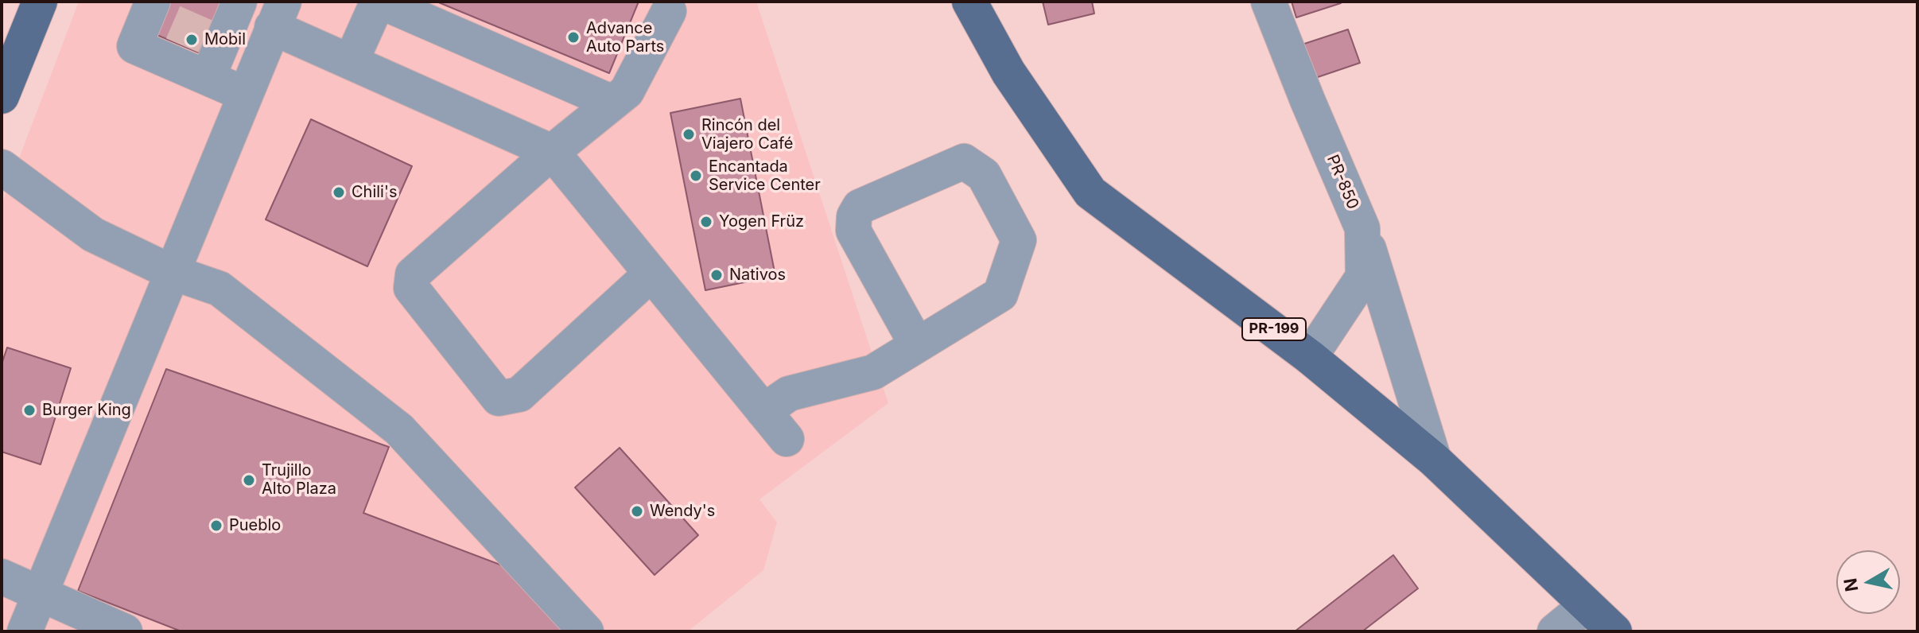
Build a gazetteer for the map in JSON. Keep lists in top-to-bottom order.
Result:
{
  "streets": {
    "main road": ["PR-199"],
    "street": ["PR-850"]
  },
  "crossings": [
    ["PR-850", "PR-199"]
  ],
  "places": [
    "Advance Auto Parts",
    "Mobil",
    "Rincón del Viajero Café",
    "Encantada Service Center",
    "Chili's",
    "Yogen Früz",
    "Nativos",
    "Burger King",
    "Trujillo Alto Plaza",
    "Wendy's",
    "Pueblo"
  ],
  "north": "left"
}
